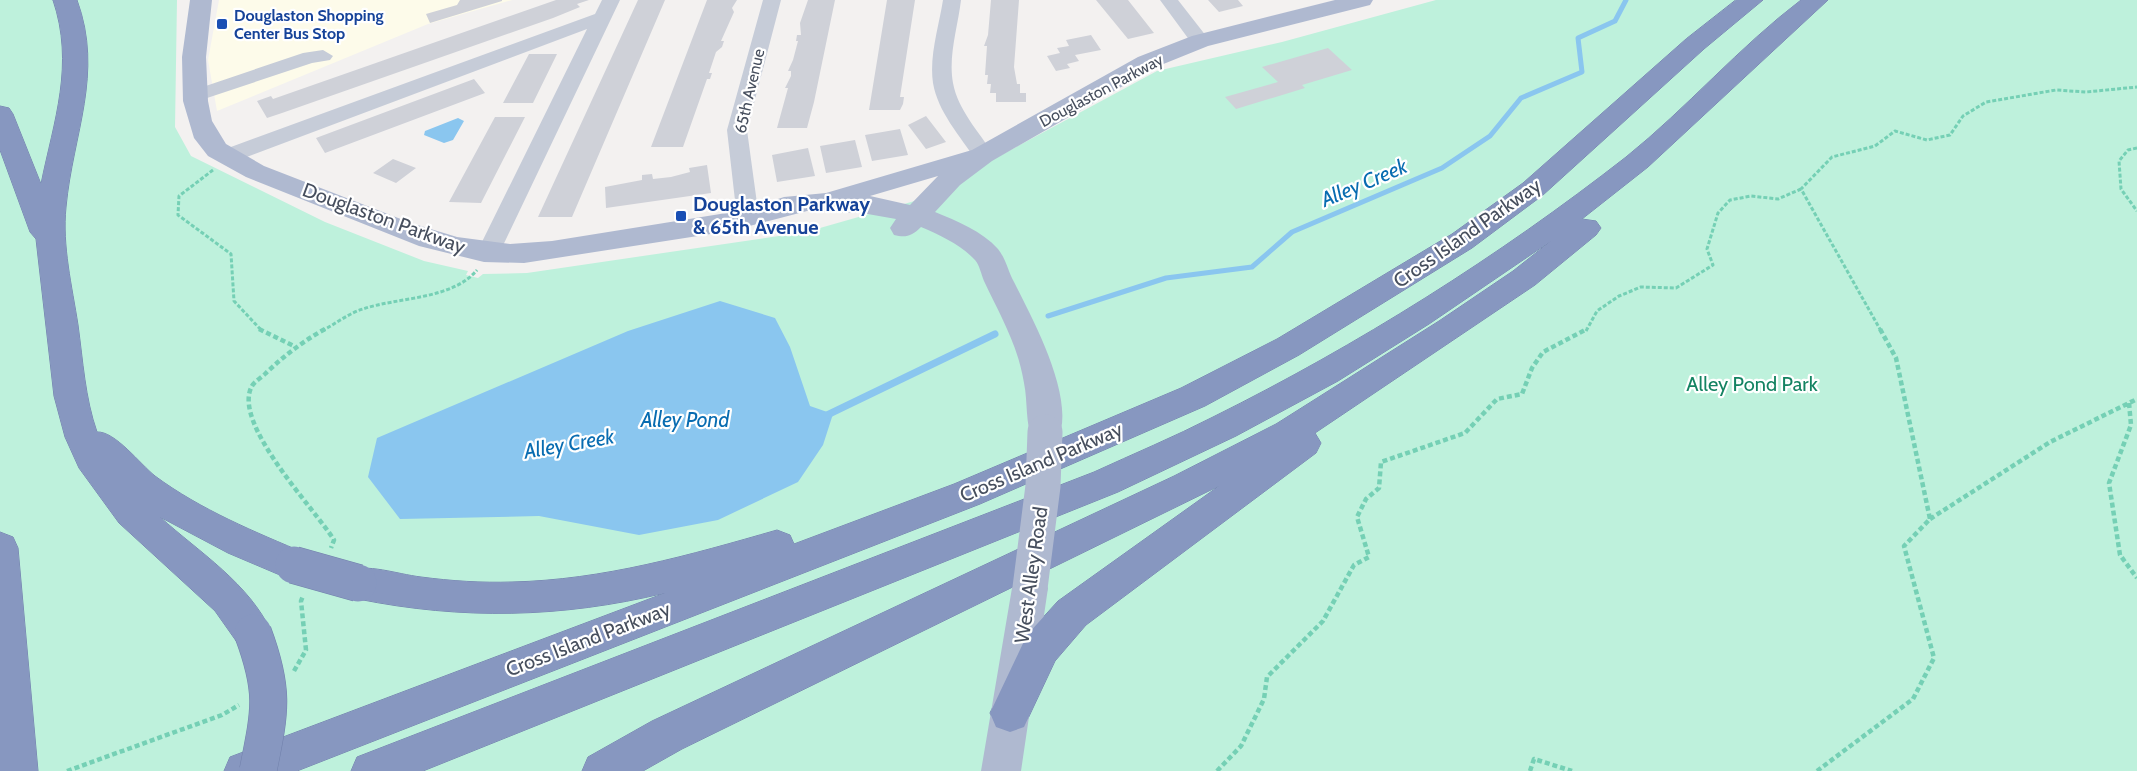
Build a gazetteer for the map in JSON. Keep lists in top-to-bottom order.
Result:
{
  "streets": {
    "highway": ["Cross Island Parkway"],
    "main road": ["Douglaston Parkway", "West Alley Road"],
    "street": ["65th Avenue"]
  },
  "crossings": [
    ["Douglaston Parkway", "65th Avenue"],
    ["Douglaston Parkway", "West Alley Road"]
  ],
  "water": ["Alley Creek", "Alley Pond"],
  "parks": ["Alley Pond Park"],
  "places": {
    "transit": ["Douglaston Shopping Center Bus Stop", "Douglaston Parkway & 65th Avenue"]
  }
}
